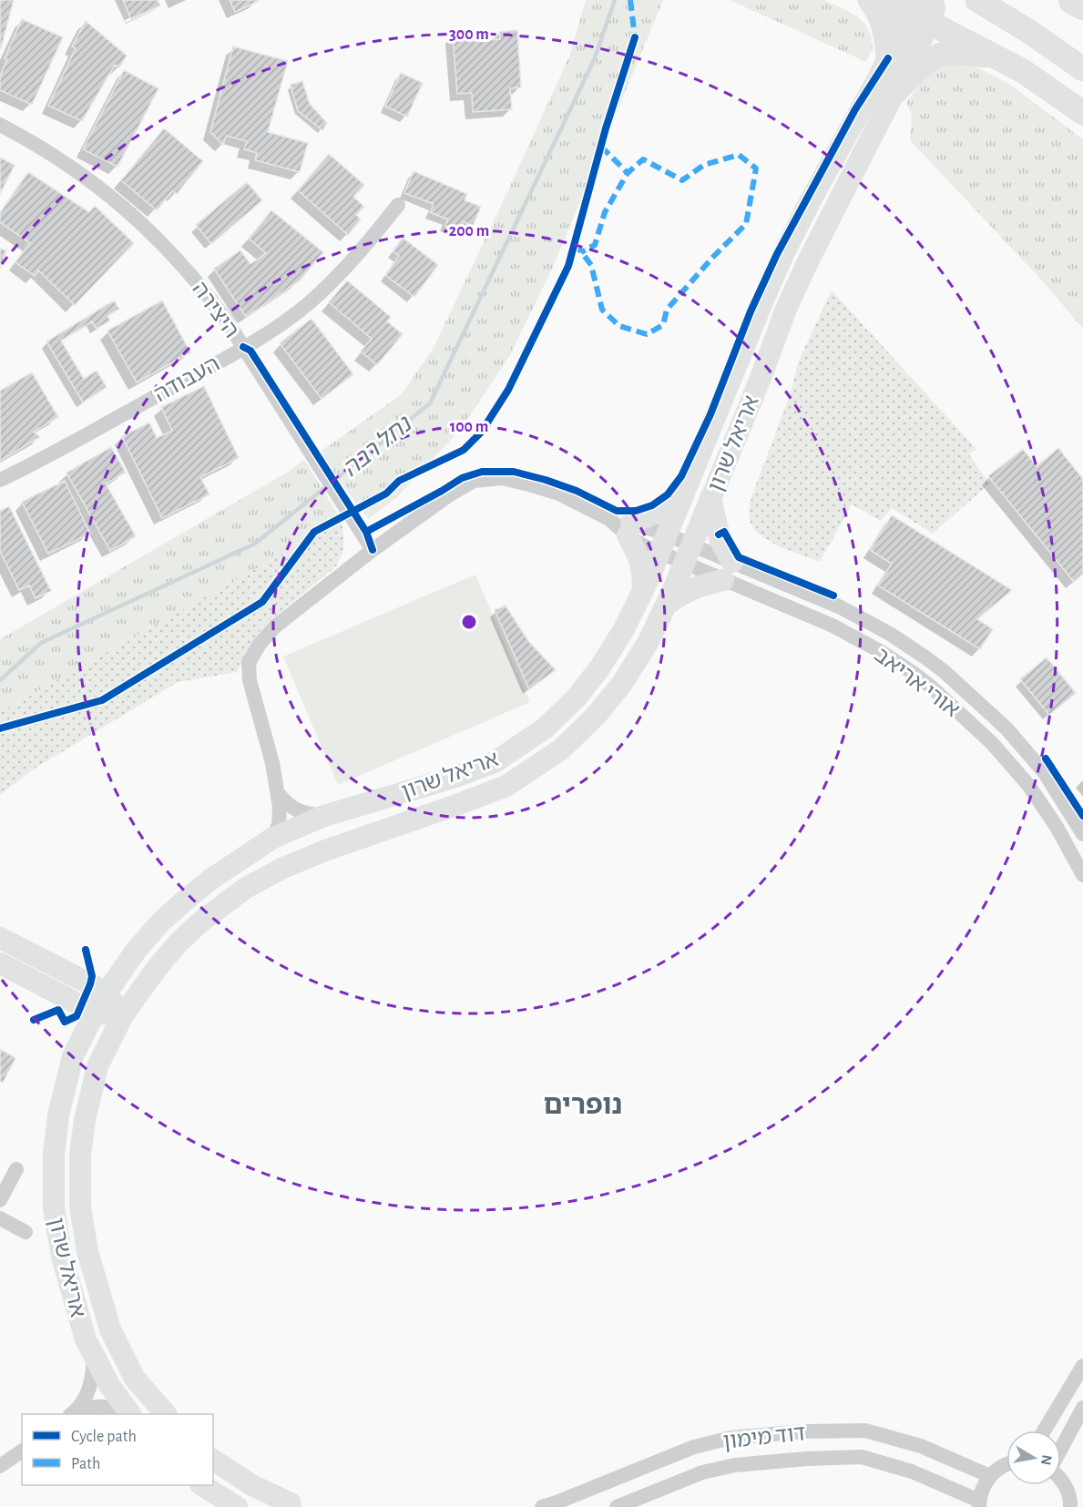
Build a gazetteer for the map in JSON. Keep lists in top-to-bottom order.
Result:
{
  "streets": {
    "main road": ["אריאל שרון"],
    "street": [
      "היצירה",
      "העבודה",
      "אורי אריאב",
      "דוד מימון"
    ]
  },
  "crossings": [
    ["היצירה", "העבודה"],
    ["אריאל שרון", "אורי אריאב"]
  ],
  "districts": ["נופרים"],
  "water": ["נחל רבה"],
  "legend": ["Cycle path", "Path"],
  "north": "right",
  "rings": ["300 m", "200 m", "100 m"]
}
